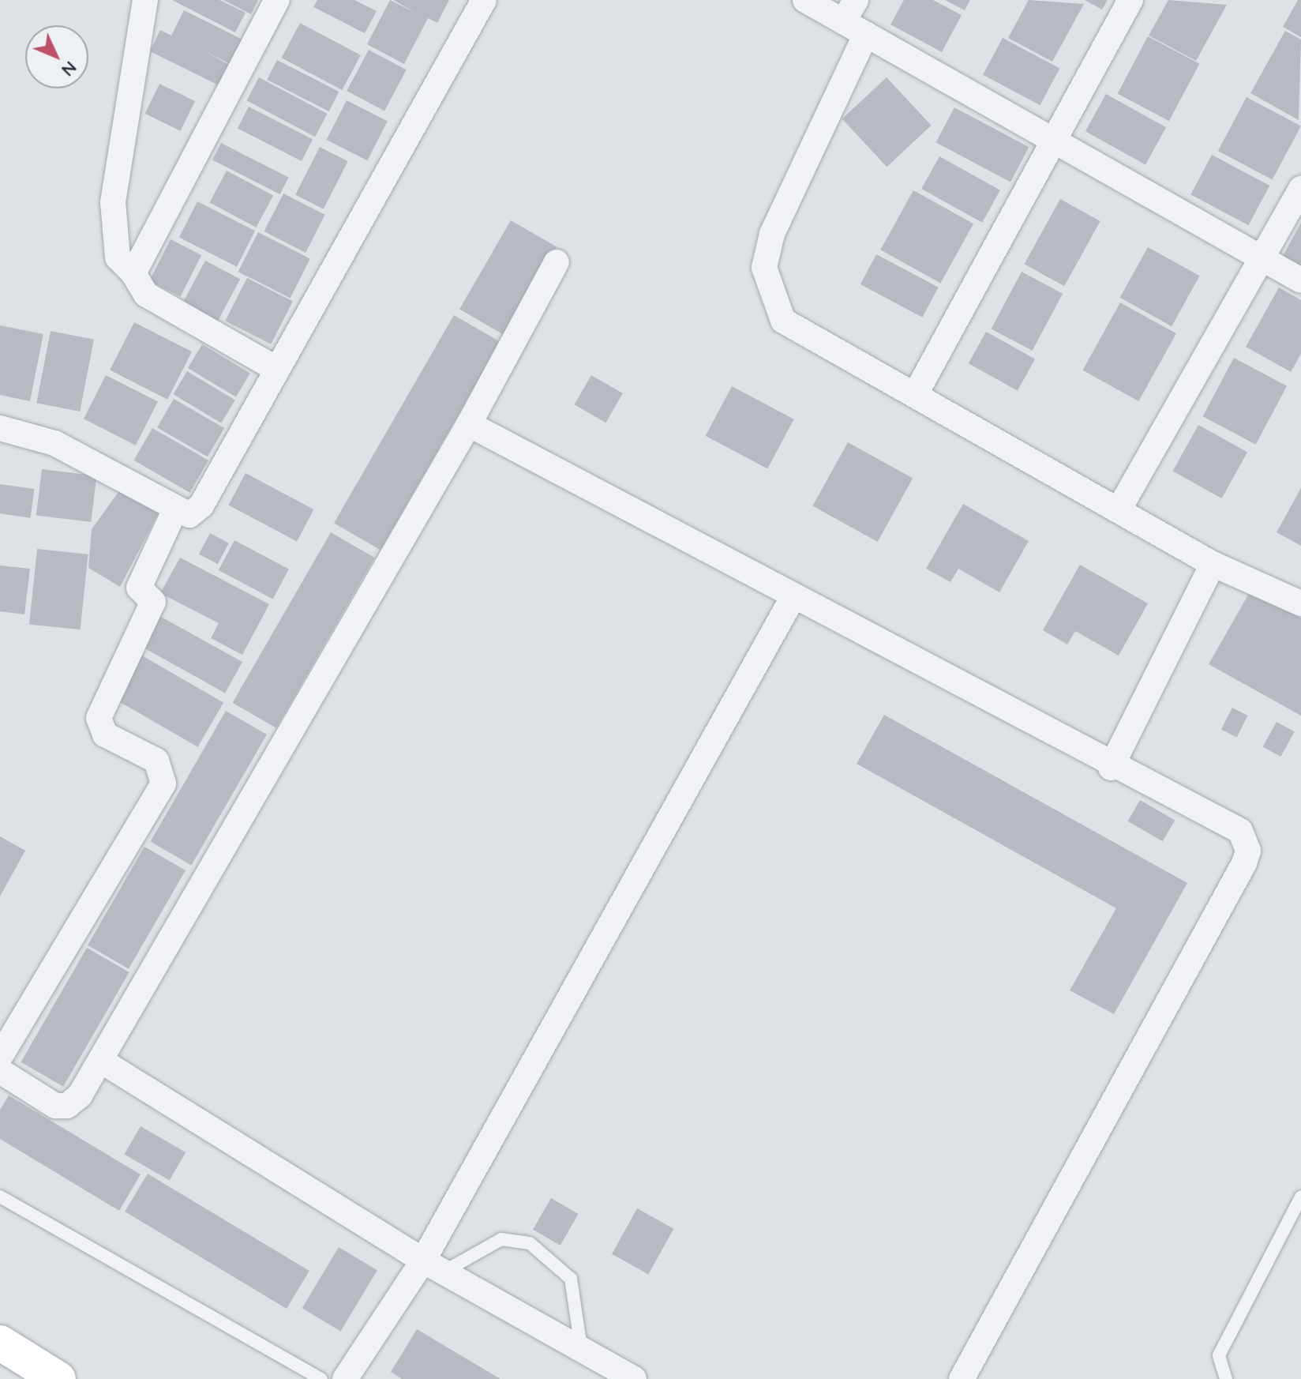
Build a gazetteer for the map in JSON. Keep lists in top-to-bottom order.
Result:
{
  "north": "bottom right"
}
